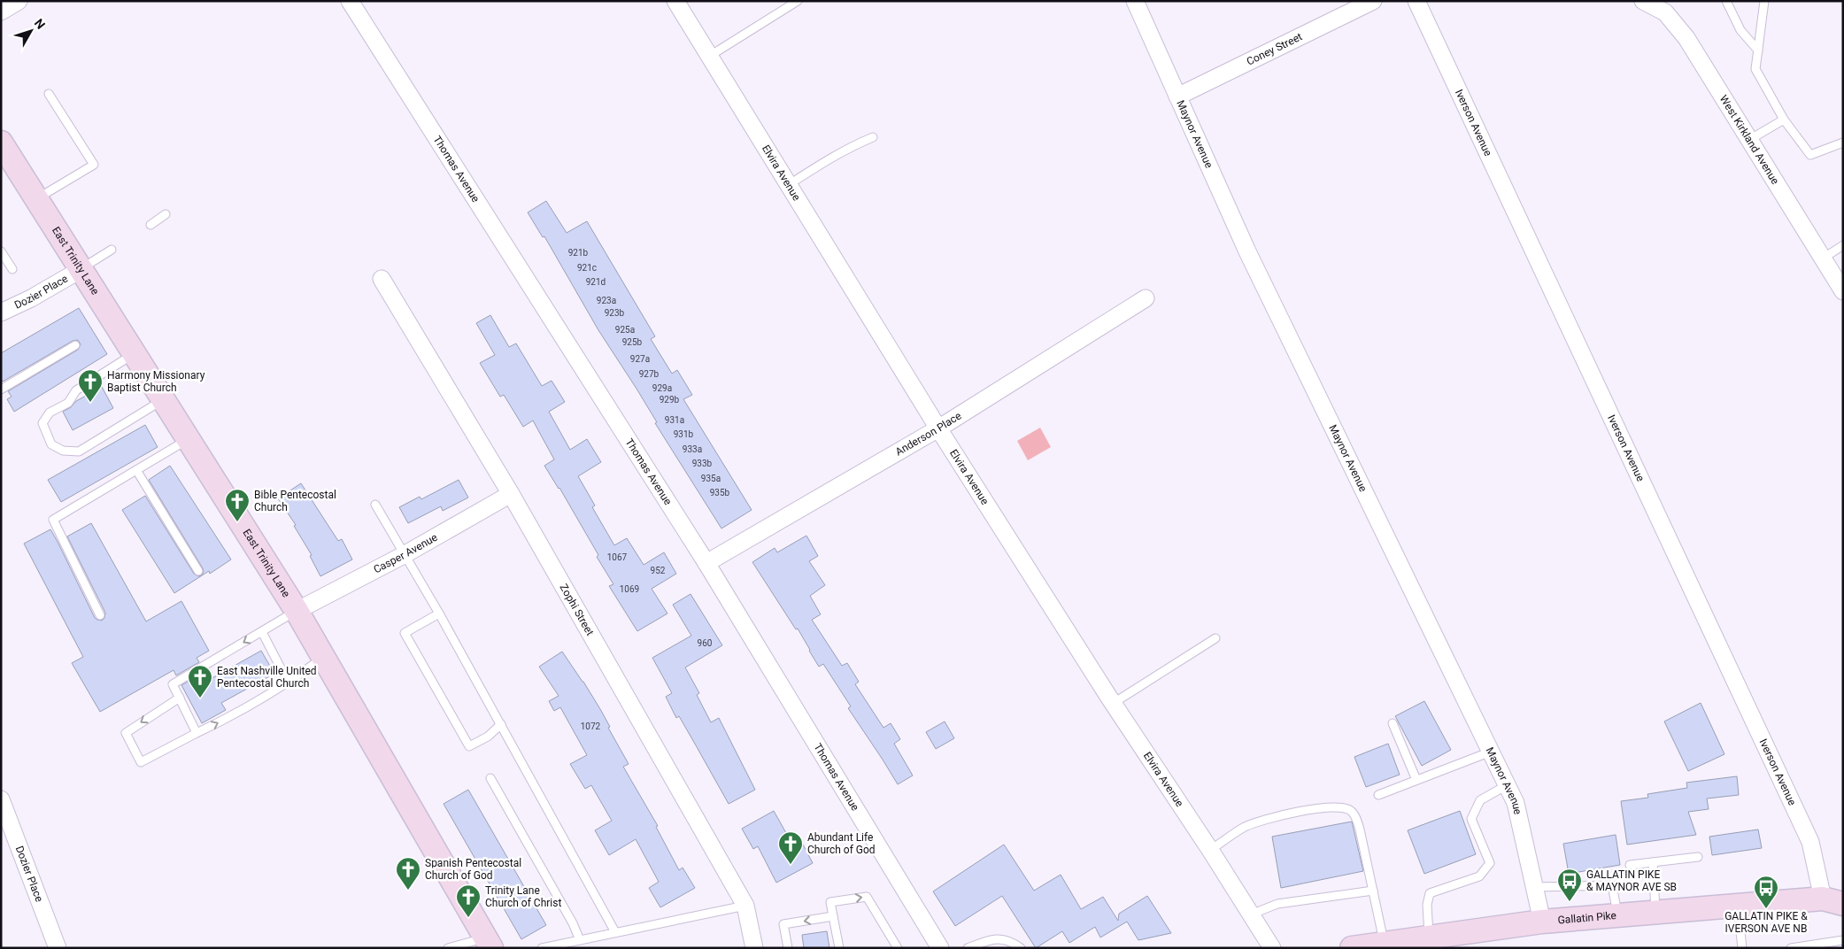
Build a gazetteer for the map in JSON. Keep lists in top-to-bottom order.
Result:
{
  "streets": {
    "main road": ["East Trinity Lane", "Gallatin Pike"],
    "street": [
      "Coney Street",
      "Iverson Avenue",
      "Maynor Avenue",
      "West Kirkland Avenue",
      "Thomas Avenue",
      "Elvira Avenue",
      "Dozier Place",
      "Anderson Place",
      "Casper Avenue",
      "Zophi Street"
    ]
  },
  "crossings": [
    ["Coney Street", "Maynor Avenue"],
    ["Iverson Avenue", "Gallatin Pike"],
    ["Maynor Avenue", "Gallatin Pike"],
    ["Thomas Avenue", "Anderson Place"],
    ["Elvira Avenue", "Anderson Place"],
    ["East Trinity Lane", "Dozier Place"],
    ["East Trinity Lane", "Casper Avenue"],
    ["Casper Avenue", "Zophi Street"]
  ],
  "places": {
    "church": [
      "Harmony Missionary Baptist Church",
      "Bible Pentecostal Church",
      "East Nashville United Pentecostal Church",
      "Abundant Life Church of God",
      "Spanish Pentecostal Church of God",
      "Trinity Lane Church of Christ"
    ],
    "bus stop": ["GALLATIN PIKE & MAYNOR AVE SB", "GALLATIN PIKE & IVERSON AVE NB"]
  },
  "house_numbers": [
    "921b",
    "921c",
    "921d",
    "923a",
    "923b",
    "925a",
    "925b",
    "927a",
    "927b",
    "929a",
    "929b",
    "931a",
    "931b",
    "933a",
    "933b",
    "935a",
    "935b",
    "1067",
    "952",
    "1069",
    "960",
    "1072"
  ],
  "north": "top right"
}
